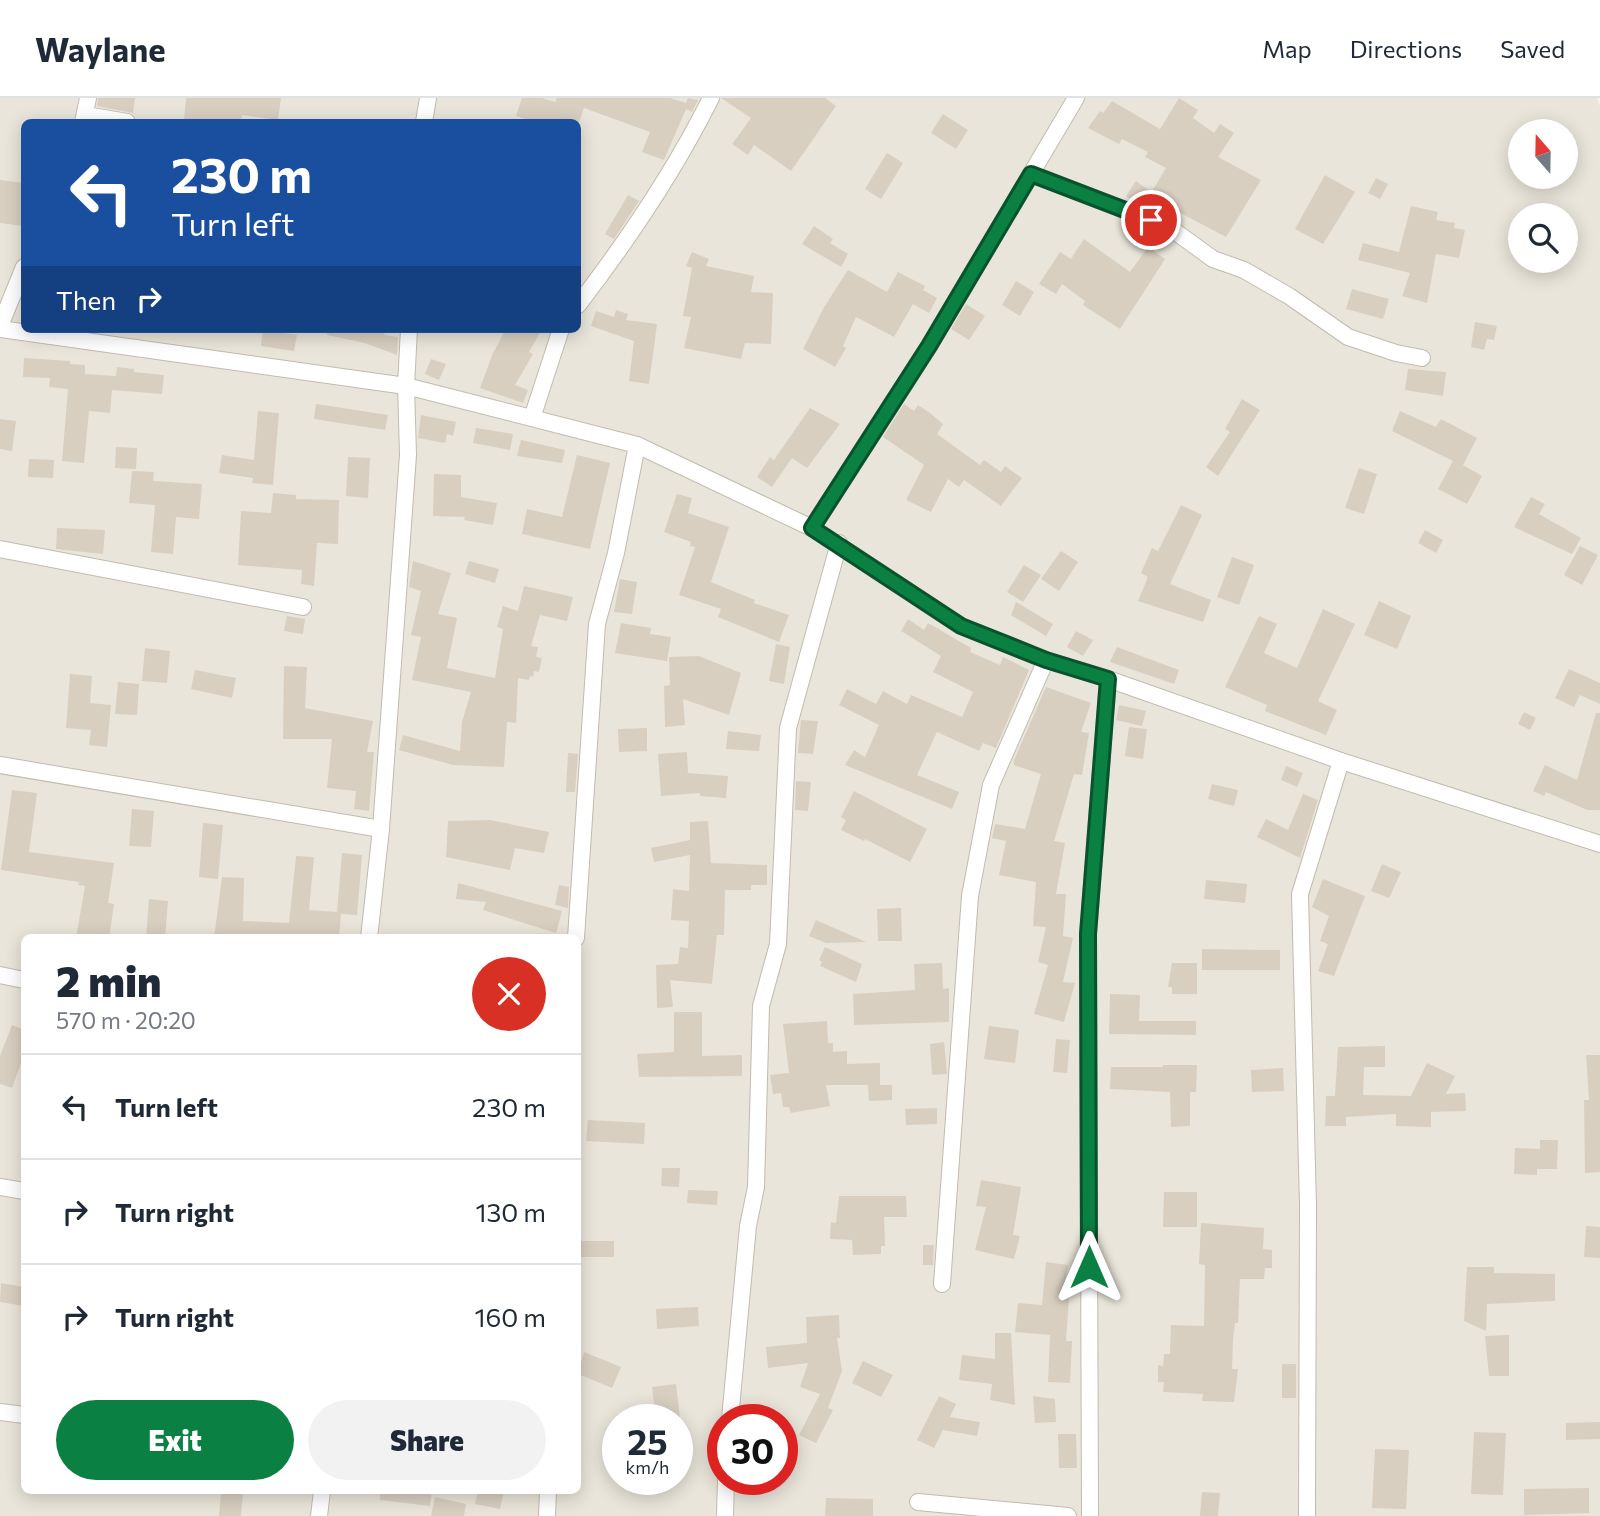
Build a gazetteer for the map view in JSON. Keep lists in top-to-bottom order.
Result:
{
  "north": "top",
  "page": {
    "header": "Waylane",
    "nav": ["Map", "Directions", "Saved"],
    "turn": ["230 m", "Turn left"],
    "then": "Then",
    "heading": ["2 min", "570 m · 20:20"],
    "list": [
      {
        "name": "Turn left",
        "value": "230 m"
      },
      {
        "name": "Turn right",
        "value": "130 m"
      },
      {
        "name": "Turn right",
        "value": "160 m"
      }
    ],
    "buttons": ["Exit", "Share"],
    "speed": "25 km/h",
    "limit": "30"
  }
}
